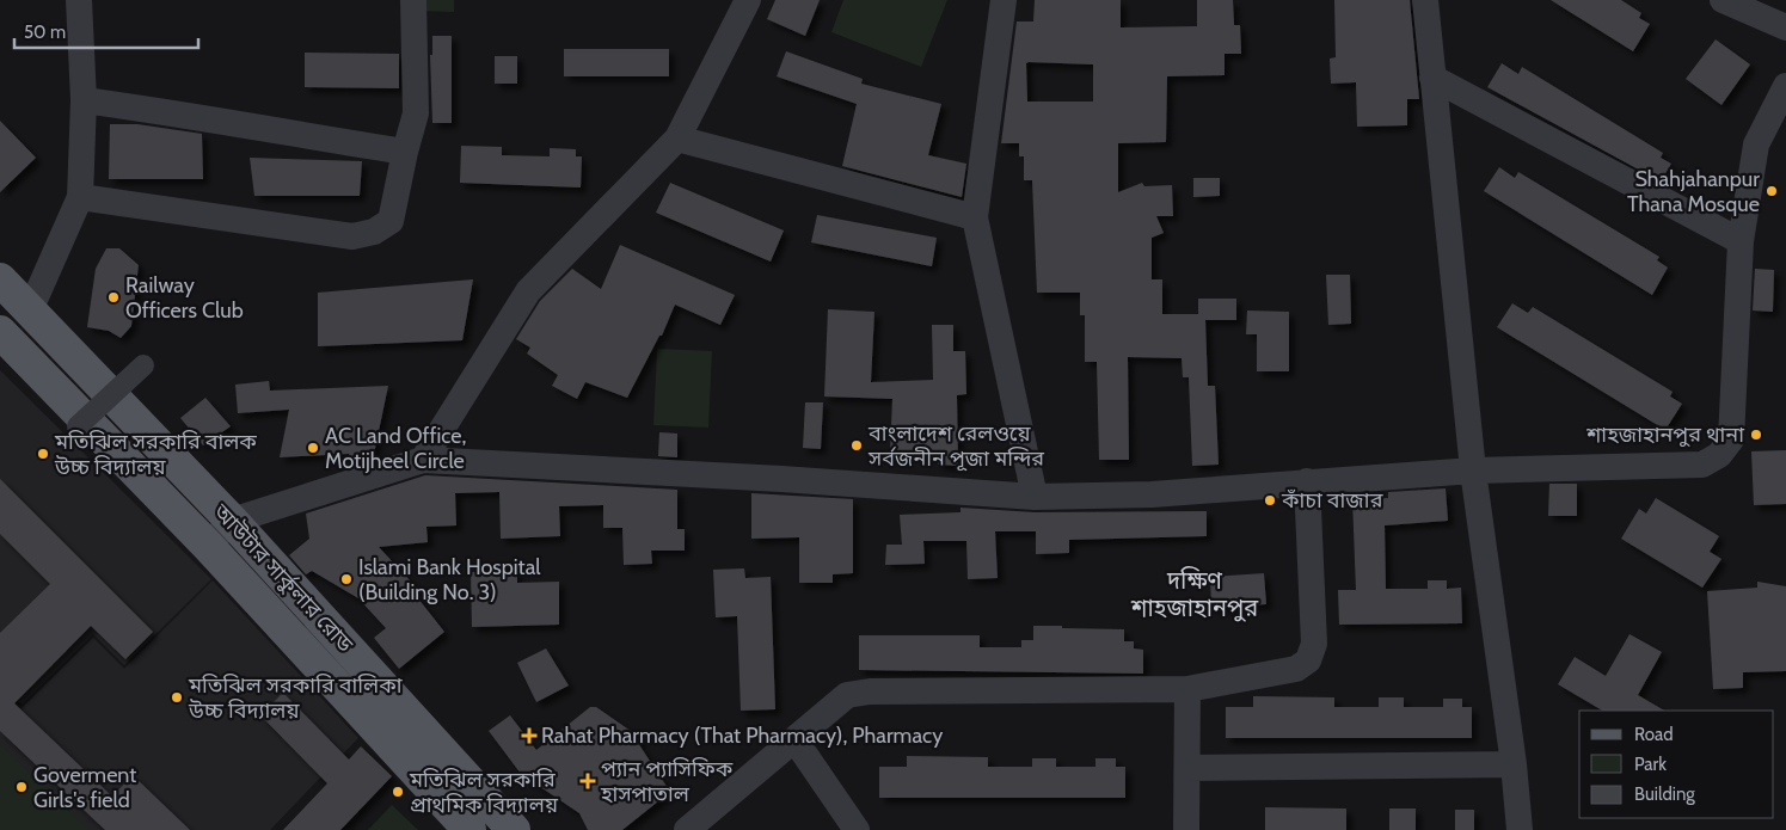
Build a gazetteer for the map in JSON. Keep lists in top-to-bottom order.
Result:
{
  "streets": {
    "main road": ["আউটার সার্কুলার রোড"]
  },
  "districts": ["দক্ষিণ শাহজাহানপুর"],
  "places": {
    "other": [
      "Shahjahanpur Thana Mosque",
      "Railway Officers Club",
      "শাহজাহানপুর থানা",
      "বাংলাদেশ রেলওয়ে সর্বজনীন পূজা মন্দির",
      "AC Land Office, Motijheel Circle",
      "মতিঝিল সরকারি বালক উচ্চ বিদ্যালয়",
      "কাঁচা বাজার",
      "Islami Bank Hospital (Building No. 3)",
      "মতিঝিল সরকারি বালিকা উচ্চ বিদ্যালয়",
      "Goverment Girls's field",
      "মতিঝিল সরকারি প্রাথমিক বিদ্যালয়"
    ],
    "health": ["Rahat Pharmacy (That Pharmacy), Pharmacy", "প্যান প্যাসিফিক হাসপাতাল"]
  },
  "legend": ["Road", "Park", "Building"],
  "scale_bar": "50 m"
}
